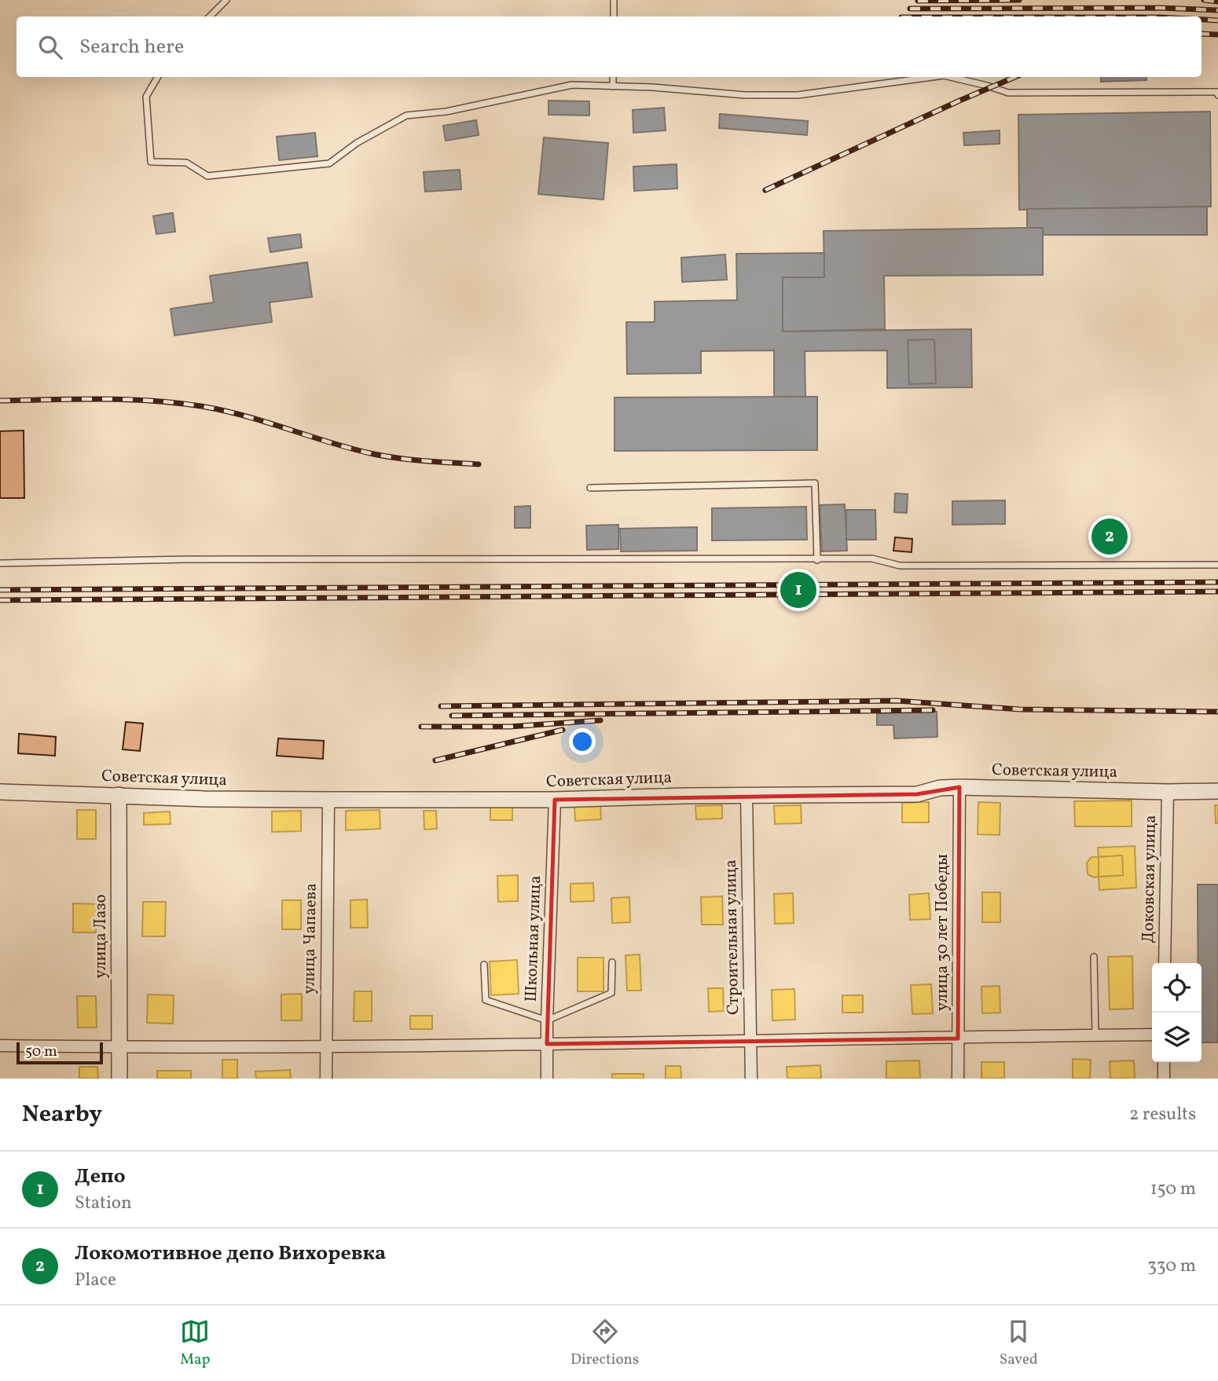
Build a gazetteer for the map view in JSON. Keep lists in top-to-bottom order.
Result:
{
  "streets": {
    "street": [
      "Советская улица",
      "Доковская улица",
      "улица 30 лет Победы",
      "улица Лазо",
      "Строительная улица",
      "улица Чапаева",
      "Школьная улица"
    ]
  },
  "crossings": [
    ["Советская улица", "Доковская улица"],
    ["Советская улица", "улица 30 лет Победы"],
    ["Советская улица", "улица Лазо"],
    ["Советская улица", "Строительная улица"],
    ["Советская улица", "улица Чапаева"],
    ["Советская улица", "Школьная улица"]
  ],
  "scale_bar": "50 m",
  "page": {
    "search": "Search here",
    "pins": ["2", "1"],
    "scale": "50 m",
    "heading": ["Nearby", "2 results"],
    "list": [
      {
        "mark": "1",
        "name": "Депо",
        "note": "Station",
        "value": "150 m"
      },
      {
        "mark": "2",
        "name": "Локомотивное депо Вихоревка",
        "note": "Place",
        "value": "330 m"
      }
    ],
    "nav": ["Map", "Directions", "Saved"]
  }
}
